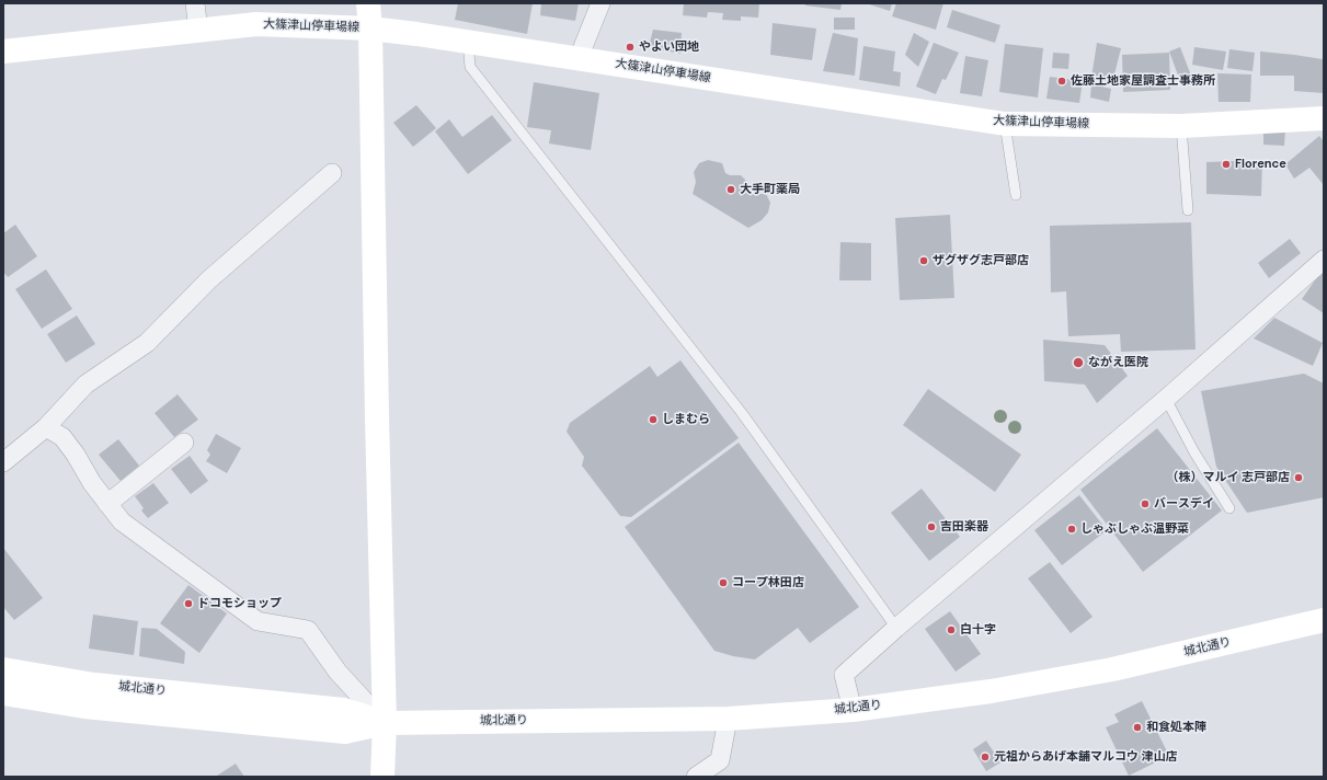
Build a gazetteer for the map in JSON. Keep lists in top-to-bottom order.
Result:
{
  "streets": {
    "street": ["大篠津山停車場線", "城北通り"]
  },
  "places": [
    "やよい団地",
    "佐藤土地家屋調査士事務所",
    "Florence",
    "大手町薬局",
    "ザグザグ志戸部店",
    "ながえ医院",
    "しまむら",
    "（株）マルイ 志戸部店",
    "バースデイ",
    "吉田楽器",
    "しゃぶしゃぶ温野菜",
    "コープ林田店",
    "ドコモショップ",
    "白十字",
    "和食処本陣",
    "元祖からあげ本舗マルコウ 津山店"
  ]
}
